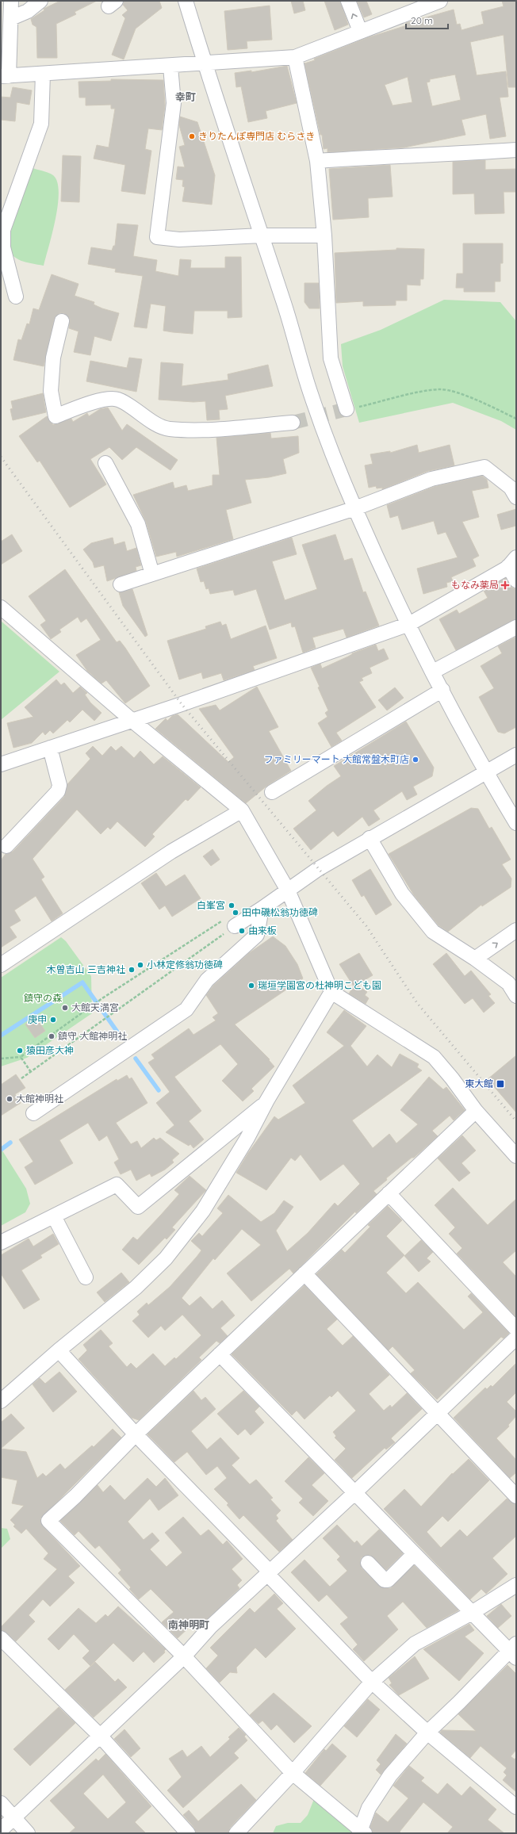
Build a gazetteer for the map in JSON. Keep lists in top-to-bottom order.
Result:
{
  "districts": ["幸町", "南神明町"],
  "parks": ["鎮守の森"],
  "places": {
    "other": [
      "きりたんぽ専門店 むらさき",
      "ファミリーマート 大館常盤木町店",
      "白峯宮",
      "田中磯松翁功徳碑",
      "由来板",
      "小林定修翁功徳碑",
      "木曽吉山 三吉神社",
      "瑞垣学園宮の杜神明こども園",
      "大館天満宮",
      "庚申",
      "鎮守 大館神明社",
      "猿田彦大神",
      "大館神明社"
    ],
    "health": ["もなみ薬局"],
    "transit": ["東大館"]
  },
  "scale_bar": "20 m"
}
